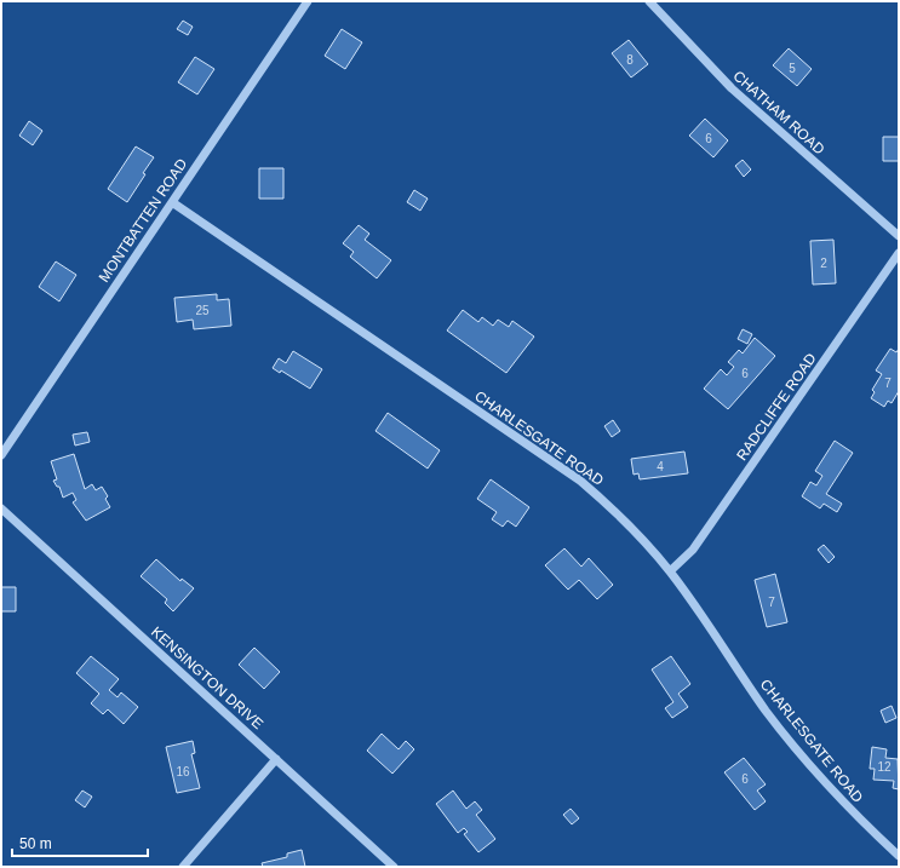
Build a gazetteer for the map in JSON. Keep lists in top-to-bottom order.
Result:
{
  "streets": {
    "street": [
      "CHATHAM ROAD",
      "MONTBATTEN ROAD",
      "RADCLIFFE ROAD",
      "CHARLESGATE ROAD",
      "KENSINGTON DRIVE"
    ]
  },
  "crossings": [
    ["MONTBATTEN ROAD", "CHARLESGATE ROAD"],
    ["RADCLIFFE ROAD", "CHARLESGATE ROAD"]
  ],
  "house_numbers": [
    "8",
    "5",
    "6",
    "2",
    "25",
    "6",
    "7",
    "4",
    "7",
    "12",
    "16",
    "6"
  ],
  "scale_bar": "50 m"
}
